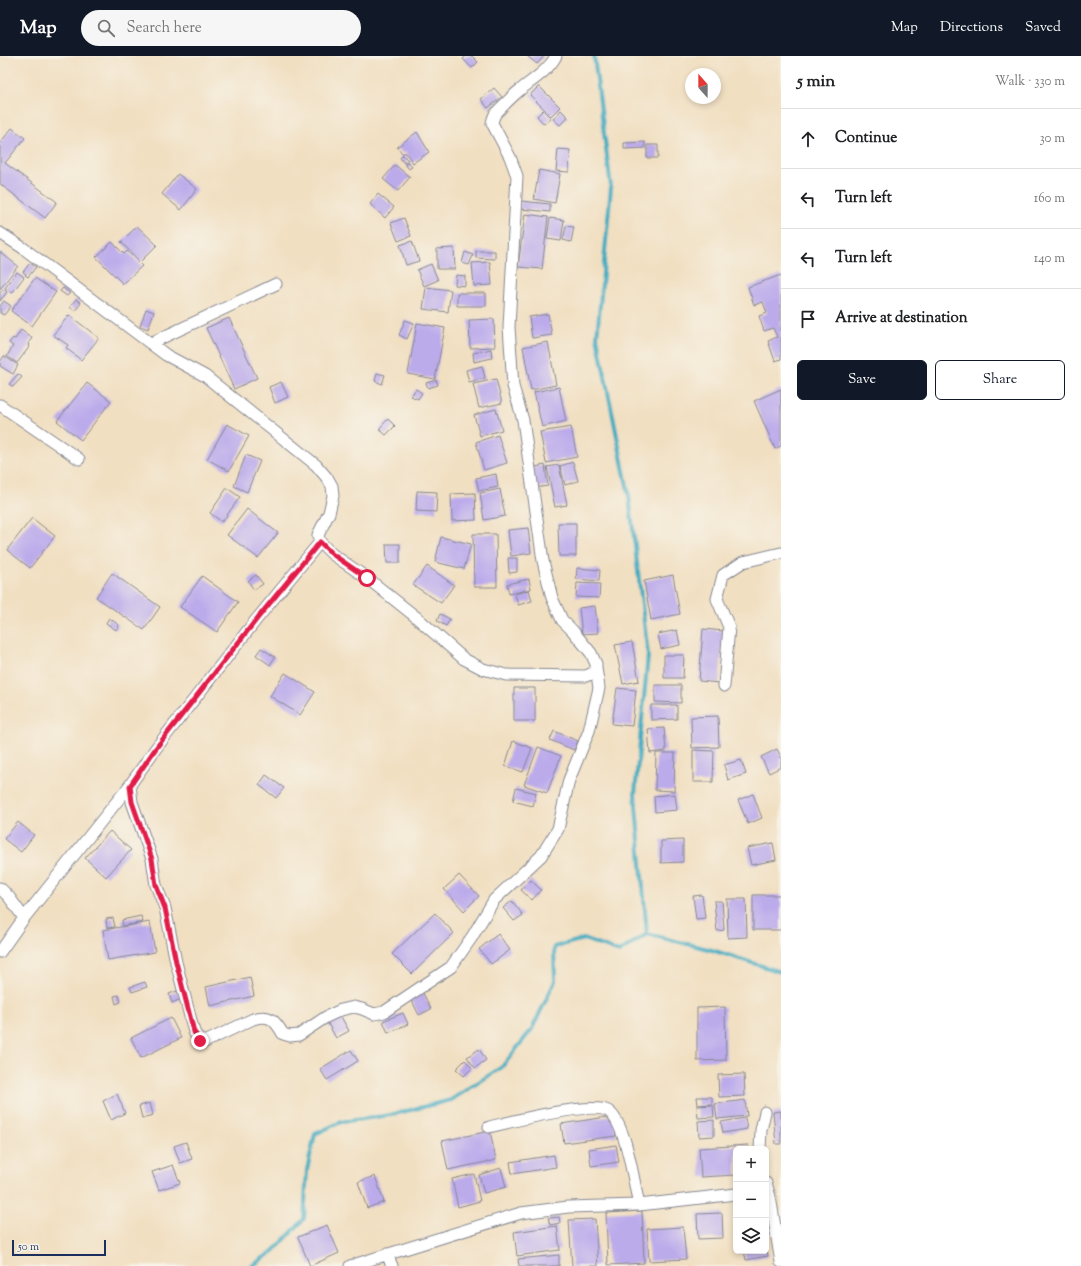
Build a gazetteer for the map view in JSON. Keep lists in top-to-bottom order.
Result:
{
  "scale_bar": "50 m",
  "north": "top",
  "page": {
    "header": "Map",
    "search": "Search here",
    "nav": ["Map", "Directions", "Saved"],
    "heading": ["5 min", "Walk · 330 m"],
    "list": [
      ["Continue", "30 m"],
      ["Turn left", "160 m"],
      ["Turn left", "140 m"],
      "Arrive at destination"
    ],
    "buttons": ["Save", "Share"],
    "map_buttons": ["+", "−"],
    "scale": "50 m"
  }
}
